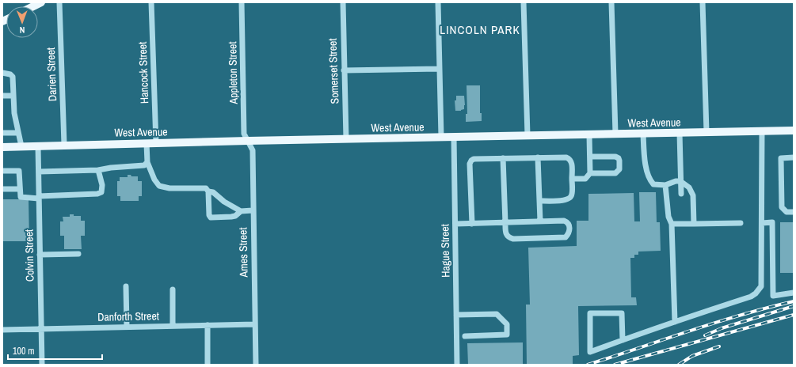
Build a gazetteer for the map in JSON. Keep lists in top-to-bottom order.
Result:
{
  "streets": {
    "main road": ["West Avenue"],
    "street": [
      "Somerset Street",
      "Hancock Street",
      "Appleton Street",
      "Darien Street",
      "Hague Street",
      "Ames Street",
      "Colvin Street",
      "Danforth Street"
    ]
  },
  "crossings": [
    ["Somerset Street", "West Avenue"],
    ["Hancock Street", "West Avenue"],
    ["Appleton Street", "West Avenue"],
    ["Appleton Street", "Ames Street"],
    ["Darien Street", "West Avenue"],
    ["West Avenue", "Hague Street"],
    ["West Avenue", "Ames Street"],
    ["West Avenue", "Colvin Street"],
    ["Ames Street", "Danforth Street"],
    ["Colvin Street", "Danforth Street"]
  ],
  "districts": ["LINCOLN PARK"],
  "scale_bar": "100 m",
  "north": "bottom"
}
